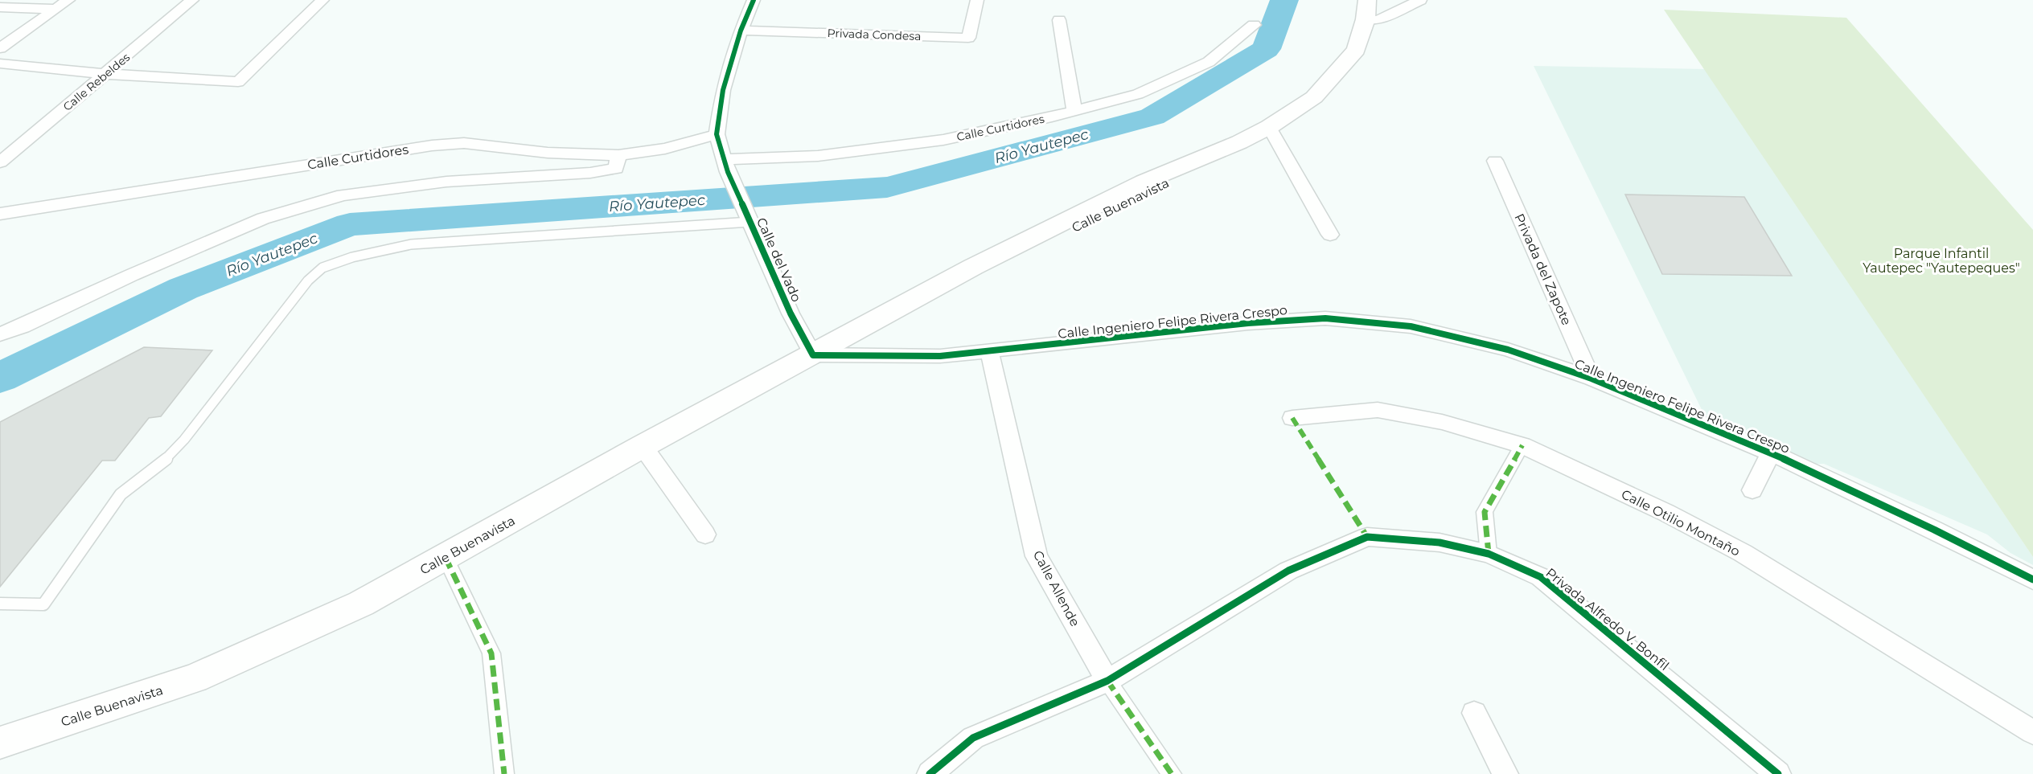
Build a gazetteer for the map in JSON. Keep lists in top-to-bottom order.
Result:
{
  "streets": {
    "main road": ["Calle Buenavista"],
    "street": [
      "Privada Condesa",
      "Calle Rebeldes",
      "Calle Curtidores",
      "Calle del Vado",
      "Privada del Zapote",
      "Calle Ingeniero Felipe Rivera Crespo",
      "Calle Otilio Montaño",
      "Calle Allende",
      "Privada Alfredo V. Bonfil"
    ]
  },
  "crossings": [
    ["Calle Curtidores", "Calle del Vado"],
    ["Calle Buenavista", "Calle del Vado"],
    ["Calle Buenavista", "Calle Ingeniero Felipe Rivera Crespo"],
    ["Calle del Vado", "Calle Ingeniero Felipe Rivera Crespo"],
    ["Privada del Zapote", "Calle Ingeniero Felipe Rivera Crespo"],
    ["Calle Ingeniero Felipe Rivera Crespo", "Calle Allende"],
    ["Calle Allende", "Privada Alfredo V. Bonfil"]
  ],
  "water": ["Río Yautepec"],
  "parks": ["Parque Infantil Yautepec \"Yautepeques\""]
}
